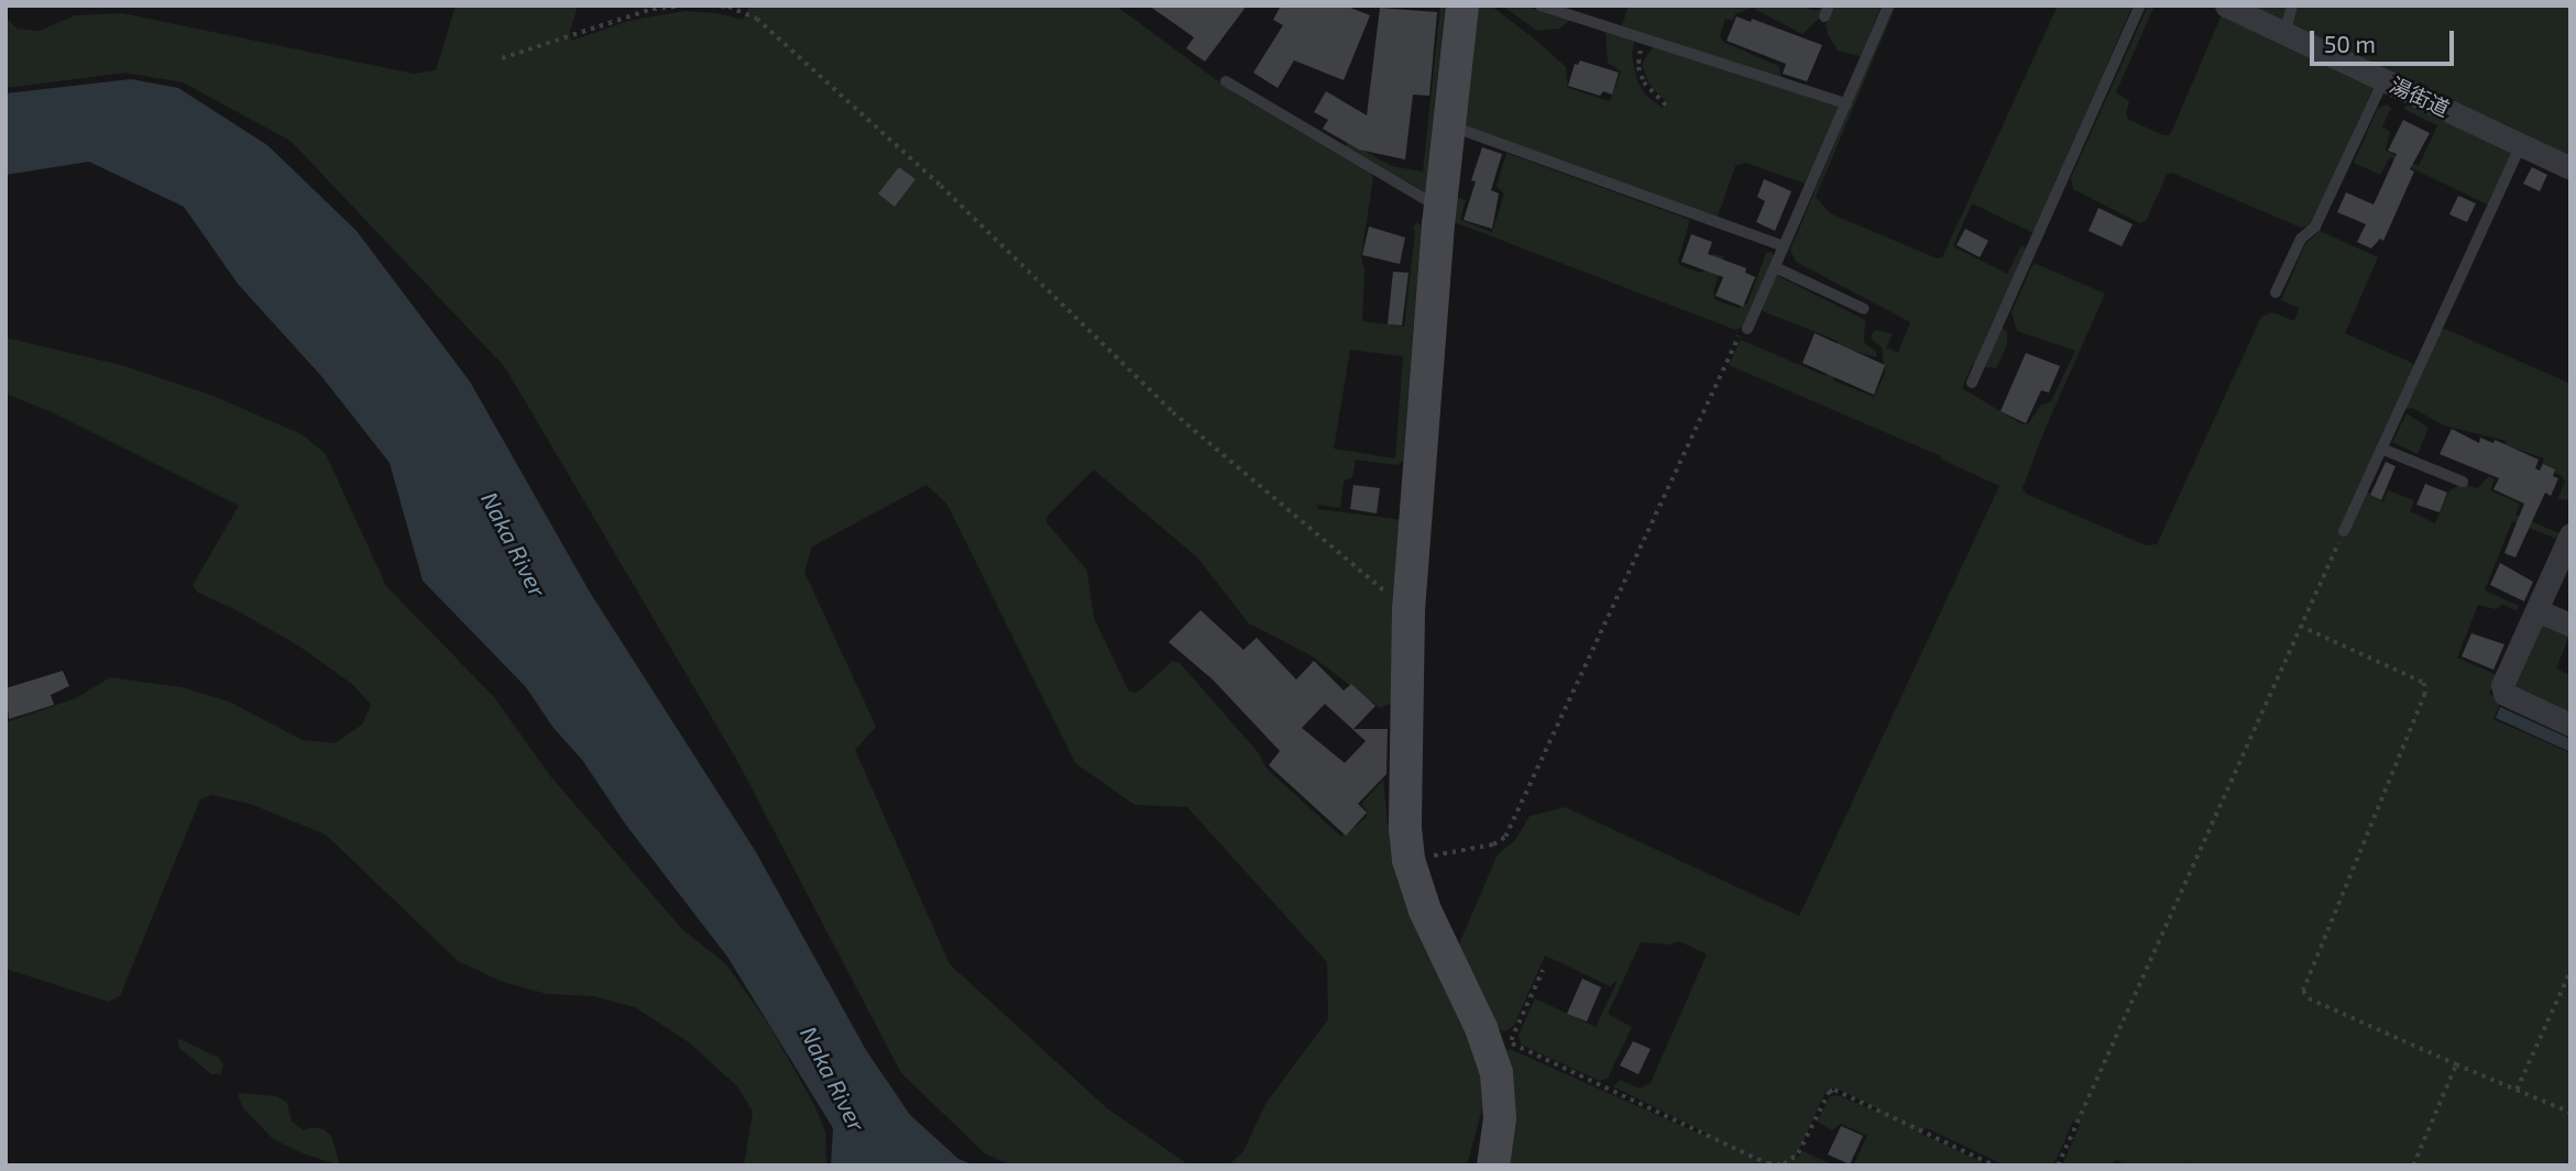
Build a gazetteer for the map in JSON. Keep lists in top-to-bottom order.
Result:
{
  "streets": {
    "street": ["湯街道"]
  },
  "water": ["Naka River"],
  "scale_bar": "50 m"
}
